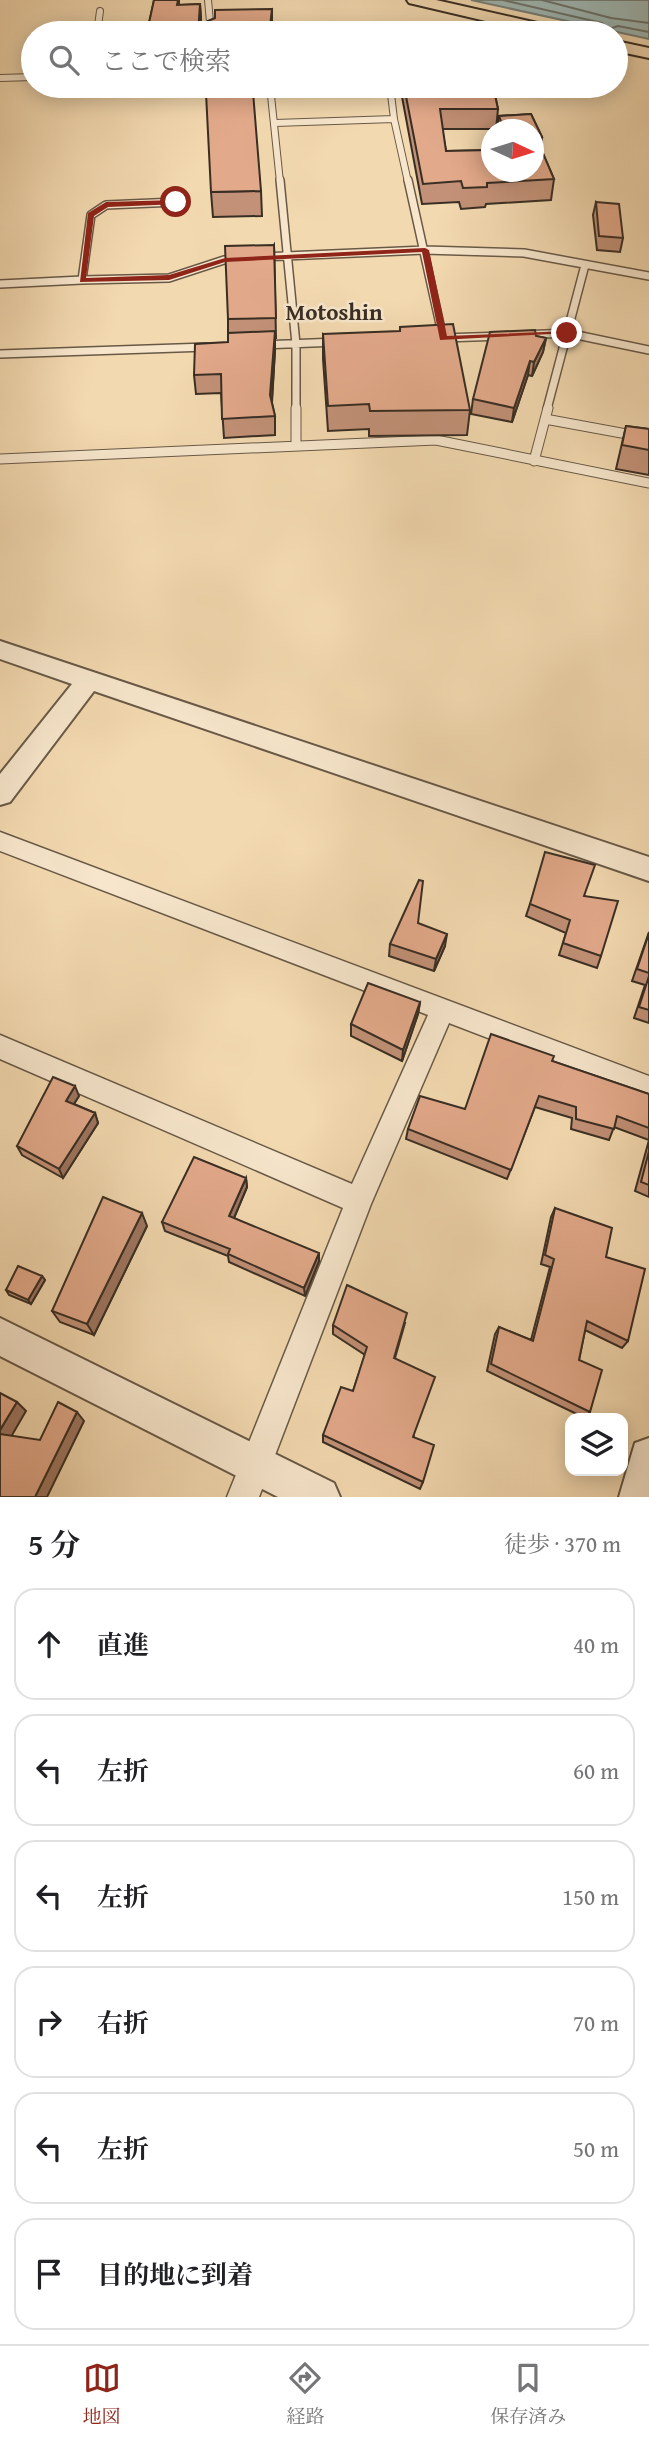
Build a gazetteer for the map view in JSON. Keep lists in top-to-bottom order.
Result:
{
  "districts": ["Motoshin"],
  "north": "right",
  "page": {
    "search": "ここで検索",
    "heading": ["5 分", "徒歩 · 370 m"],
    "list": [
      ["直進", "40 m"],
      ["左折", "60 m"],
      ["左折", "150 m"],
      ["右折", "70 m"],
      ["左折", "50 m"],
      "目的地に到着"
    ],
    "nav": ["地図", "経路", "保存済み"]
  }
}
